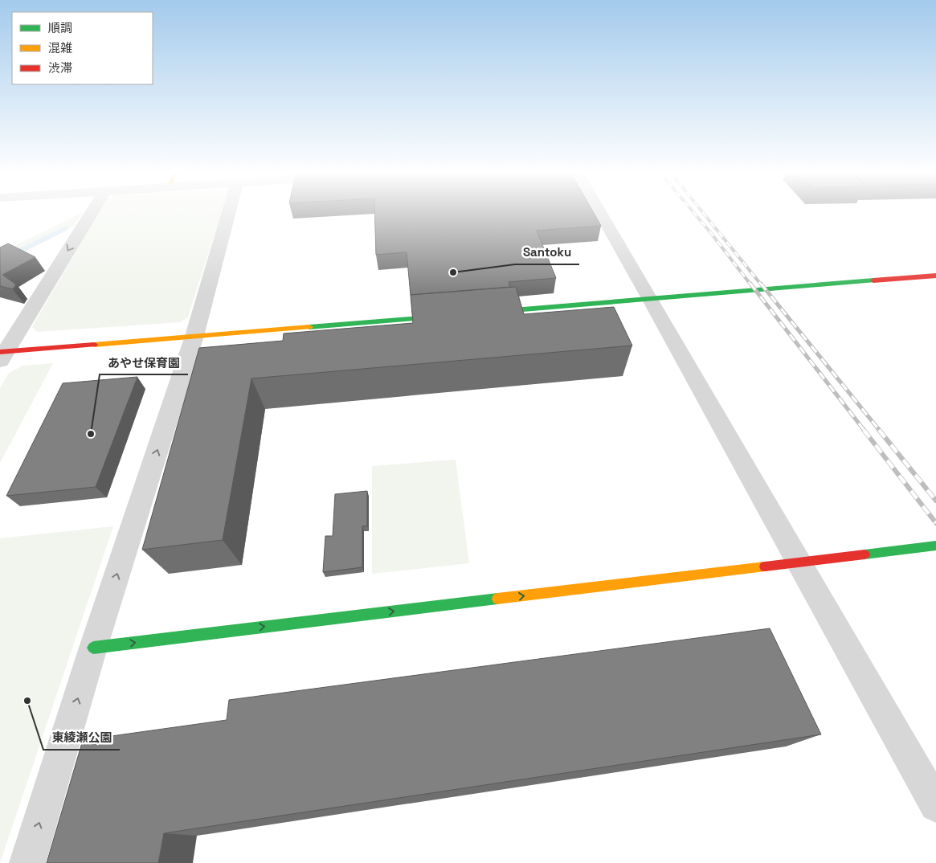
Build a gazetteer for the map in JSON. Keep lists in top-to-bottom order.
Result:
{
  "places": ["Santoku", "あやせ保育園", "東綾瀬公園"],
  "legend": ["順調", "混雑", "渋滞"]
}
